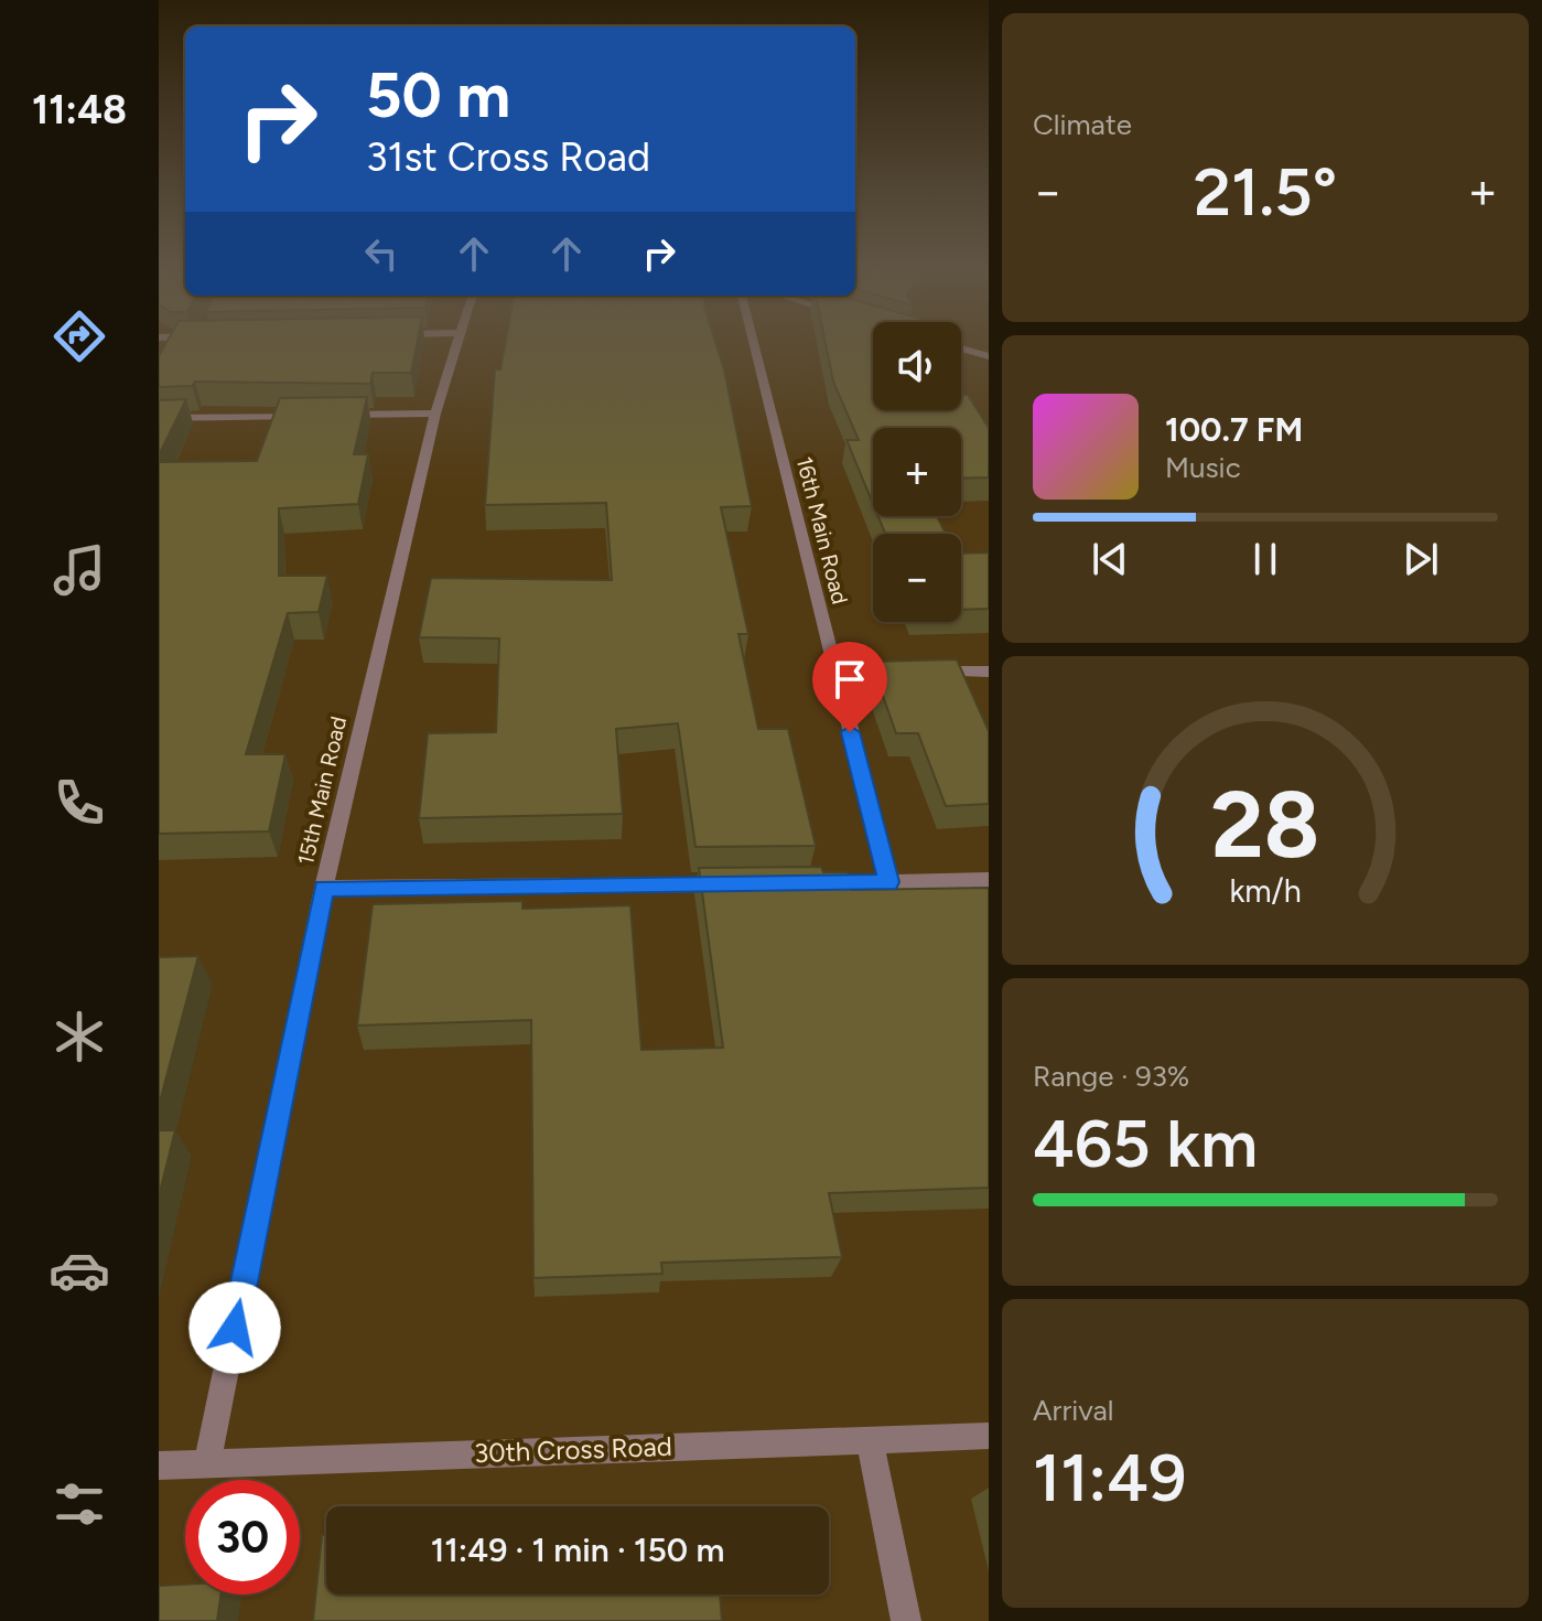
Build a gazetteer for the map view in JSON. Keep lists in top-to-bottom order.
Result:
{
  "streets": {
    "street": ["16th Main Road", "15th Main Road", "30th Cross Road"]
  },
  "crossings": [
    ["15th Main Road", "30th Cross Road"]
  ],
  "page": {
    "tabs": "11:48",
    "tile": [
      "Climate",
      ["Range · 93%", "465 km"],
      ["Arrival", "11:49"]
    ],
    "turn": ["50 m", "31st Cross Road"],
    "heat": ["−", "21.5°", "+"],
    "map_buttons": ["+", "−"],
    "song": ["100.7 FM", "Music"],
    "limit": "30",
    "trip": "11:49 · 1 min · 150 m",
    "gauge": ["28", "km/h"]
  }
}
